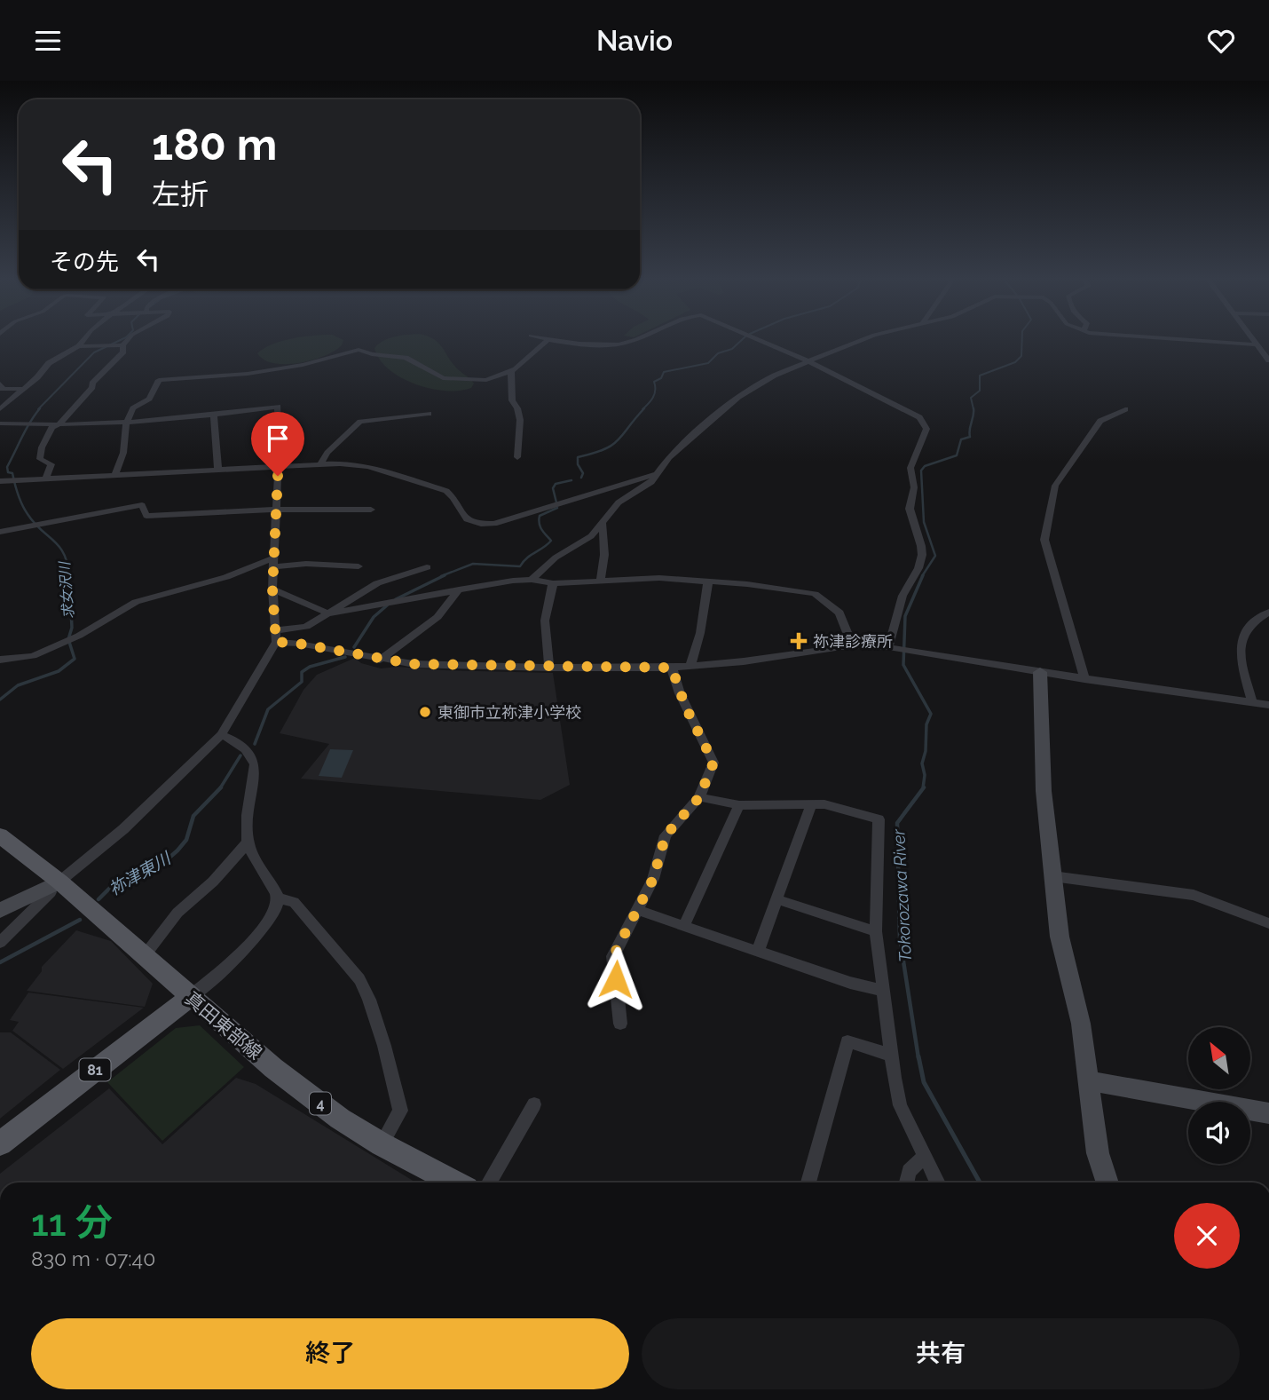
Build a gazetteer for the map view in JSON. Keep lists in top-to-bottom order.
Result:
{
  "streets": {
    "main road": ["真田東部線", "81", "4"]
  },
  "crossings": [
    ["真田東部線", "81"]
  ],
  "water": ["求女沢川", "祢津東川", "Tokorozawa River"],
  "places": {
    "health": ["祢津診療所"],
    "other": ["東御市立祢津小学校"]
  },
  "north": "top left",
  "page": {
    "header": "Navio",
    "turn": ["180 m", "左折"],
    "then": "その先",
    "heading": ["11 分", "830 m · 07:40"],
    "buttons": ["終了", "共有"]
  }
}
